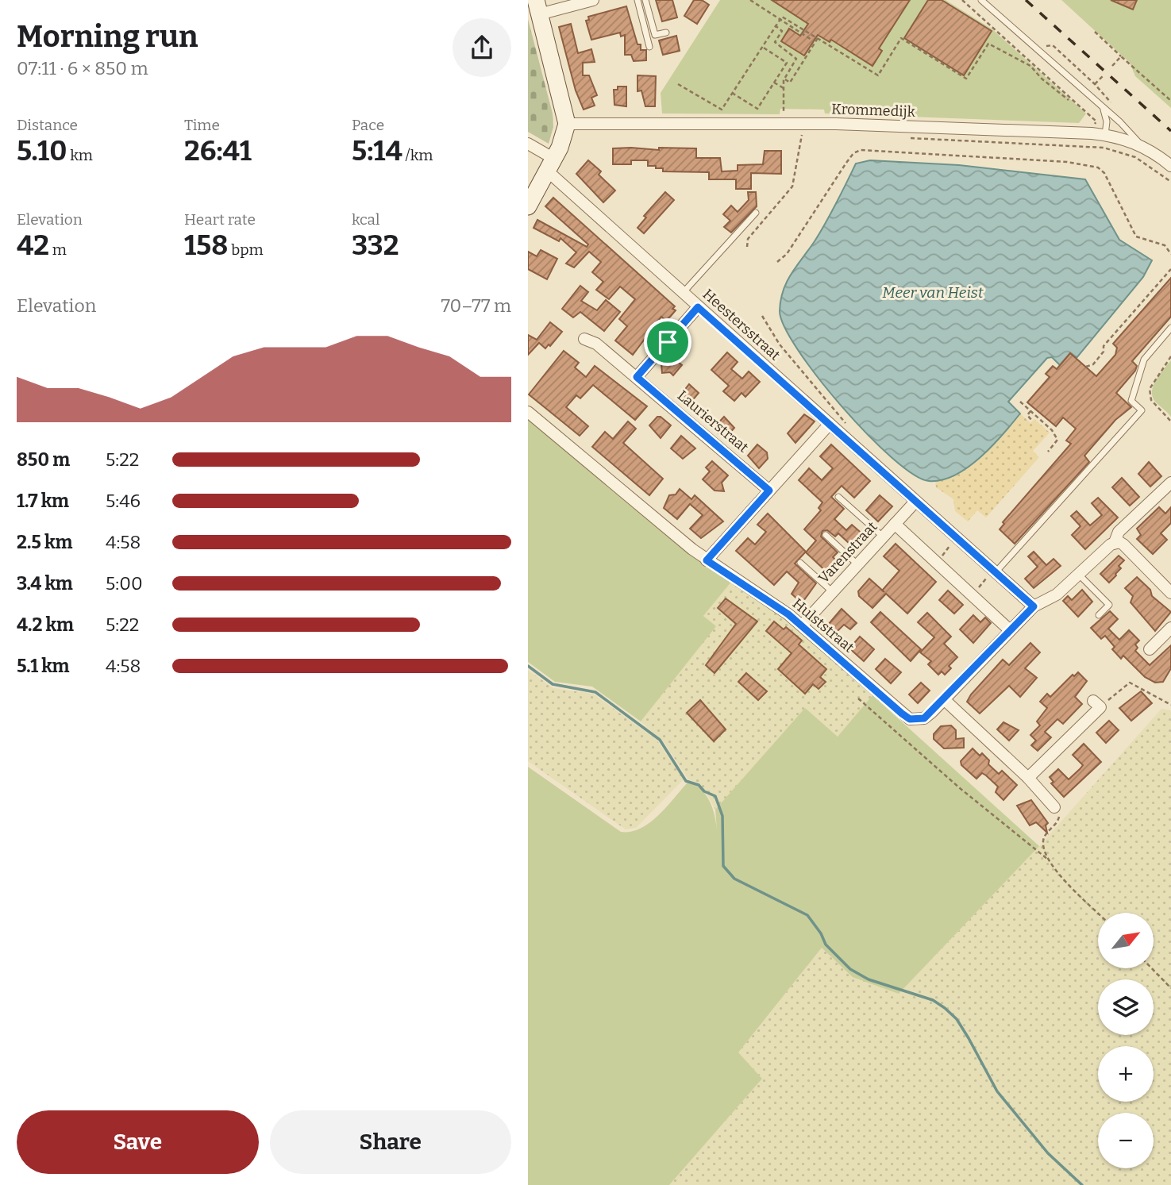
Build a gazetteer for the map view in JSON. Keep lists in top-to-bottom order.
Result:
{
  "streets": {
    "street": [
      "Krommedijk",
      "Heestersstraat",
      "Laurierstraat",
      "Varenstraat",
      "Hulststraat"
    ]
  },
  "crossings": [
    ["Varenstraat", "Hulststraat"]
  ],
  "water": ["Meer van Heist"],
  "north": "top right",
  "page": {
    "heading": ["Morning run", "07:11 · 6 × 850 m"],
    "stats": [
      ["Distance", "5.10 km"],
      ["Time", "26:41"],
      ["Pace", "5:14 /km"],
      ["Elevation", "42 m"],
      ["Heart rate", "158 bpm"],
      ["kcal", "332"]
    ],
    "chart": ["Elevation", "70–77 m"],
    "list": [
      {
        "name": "850 m",
        "note": "5:22"
      },
      {
        "name": "1.7 km",
        "note": "5:46"
      },
      {
        "name": "2.5 km",
        "note": "4:58"
      },
      {
        "name": "3.4 km",
        "note": "5:00"
      },
      {
        "name": "4.2 km",
        "note": "5:22"
      },
      {
        "name": "5.1 km",
        "note": "4:58"
      }
    ],
    "map_buttons": ["+", "−"],
    "buttons": ["Save", "Share"]
  }
}
